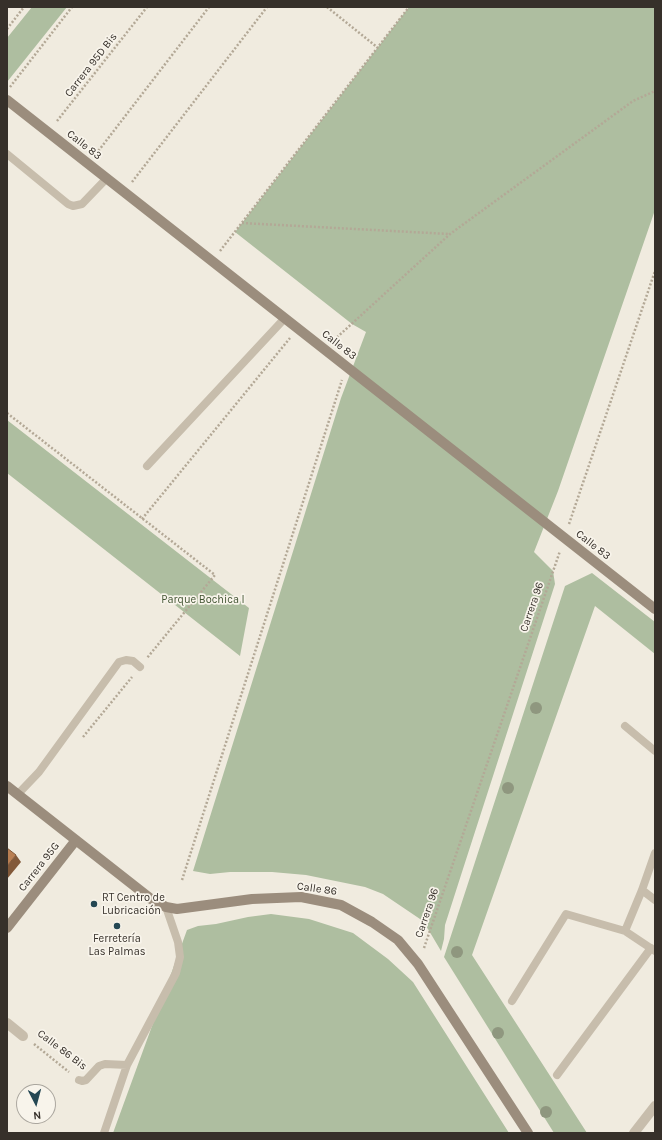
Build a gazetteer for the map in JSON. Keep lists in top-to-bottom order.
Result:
{
  "streets": {
    "street": [
      "Calle 83",
      "Carrera 95G",
      "Calle 86",
      "Calle 86 Bis"
    ],
    "path": ["Carrera 95D Bis", "Carrera 96"]
  },
  "crossings": [
    ["Carrera 95D Bis", "Calle 83"],
    ["Calle 83", "Carrera 96"],
    ["Carrera 95G", "Calle 86"]
  ],
  "parks": ["Parque Bochica I"],
  "places": ["RT Centro de Lubricación", "Ferretería Las Palmas"],
  "north": "bottom"
}
